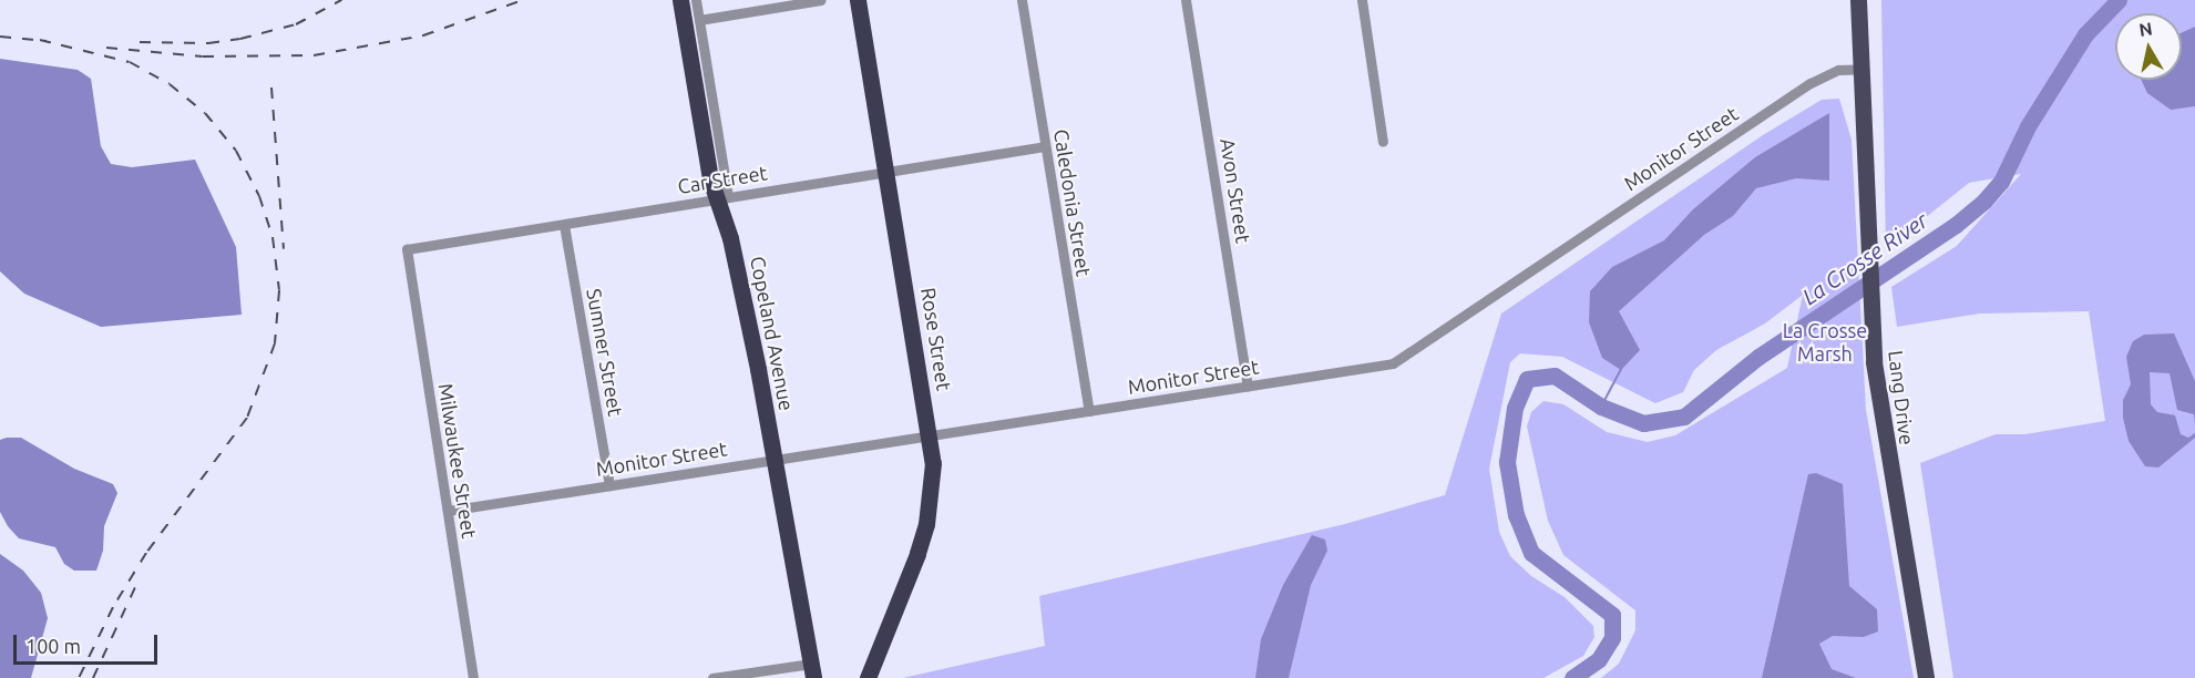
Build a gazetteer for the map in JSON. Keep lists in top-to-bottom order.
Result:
{
  "streets": {
    "highway": ["Copeland Avenue", "Rose Street"],
    "main road": ["Lang Drive"],
    "street": [
      "Monitor Street",
      "Car Street",
      "Avon Street",
      "Caledonia Street",
      "Sumner Street",
      "Milwaukee Street"
    ]
  },
  "crossings": [
    ["Monitor Street", "Avon Street"],
    ["Monitor Street", "Caledonia Street"],
    ["Monitor Street", "Copeland Avenue"],
    ["Monitor Street", "Rose Street"],
    ["Monitor Street", "Sumner Street"],
    ["Monitor Street", "Lang Drive"],
    ["Monitor Street", "Milwaukee Street"],
    ["Car Street", "Caledonia Street"],
    ["Car Street", "Copeland Avenue"],
    ["Car Street", "Rose Street"],
    ["Car Street", "Sumner Street"],
    ["Car Street", "Milwaukee Street"]
  ],
  "water": ["La Crosse River"],
  "parks": ["La Crosse Marsh"],
  "scale_bar": "100 m",
  "north": "top"
}
